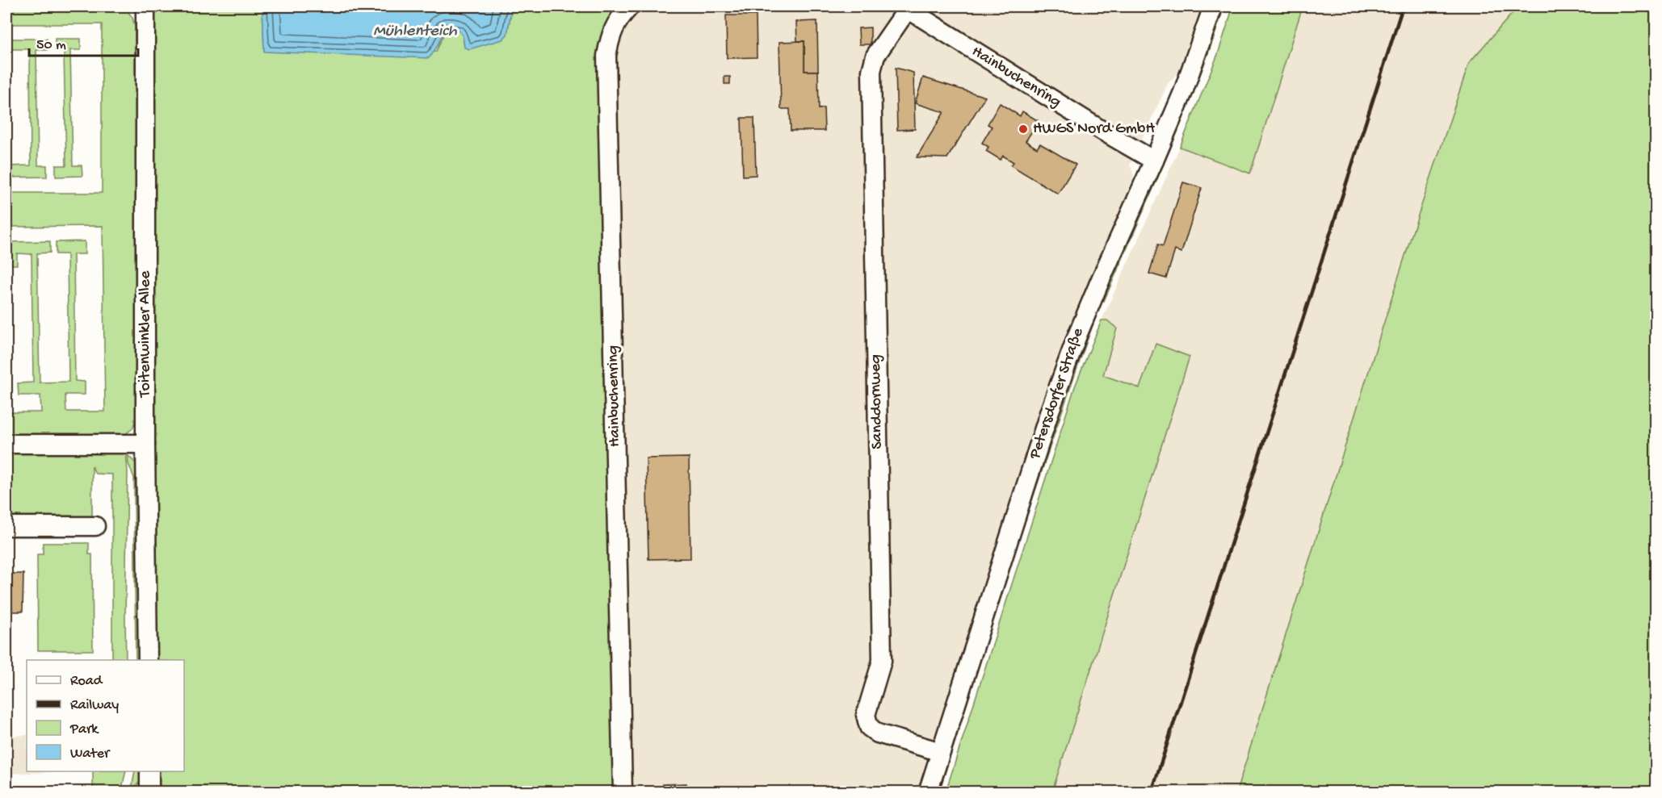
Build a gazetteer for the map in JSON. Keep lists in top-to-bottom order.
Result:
{
  "streets": {
    "street": [
      "Hainbuchenring",
      "Toitenwinkler Allee",
      "Petersdorfer Straße",
      "Sanddornweg"
    ]
  },
  "crossings": [
    ["Hainbuchenring", "Petersdorfer Straße"],
    ["Hainbuchenring", "Sanddornweg"],
    ["Petersdorfer Straße", "Sanddornweg"]
  ],
  "water": ["Mühlenteich"],
  "places": ["HWGS Nord GmbH"],
  "legend": [
    "Road",
    "Railway",
    "Park",
    "Water"
  ],
  "scale_bar": "50 m"
}
